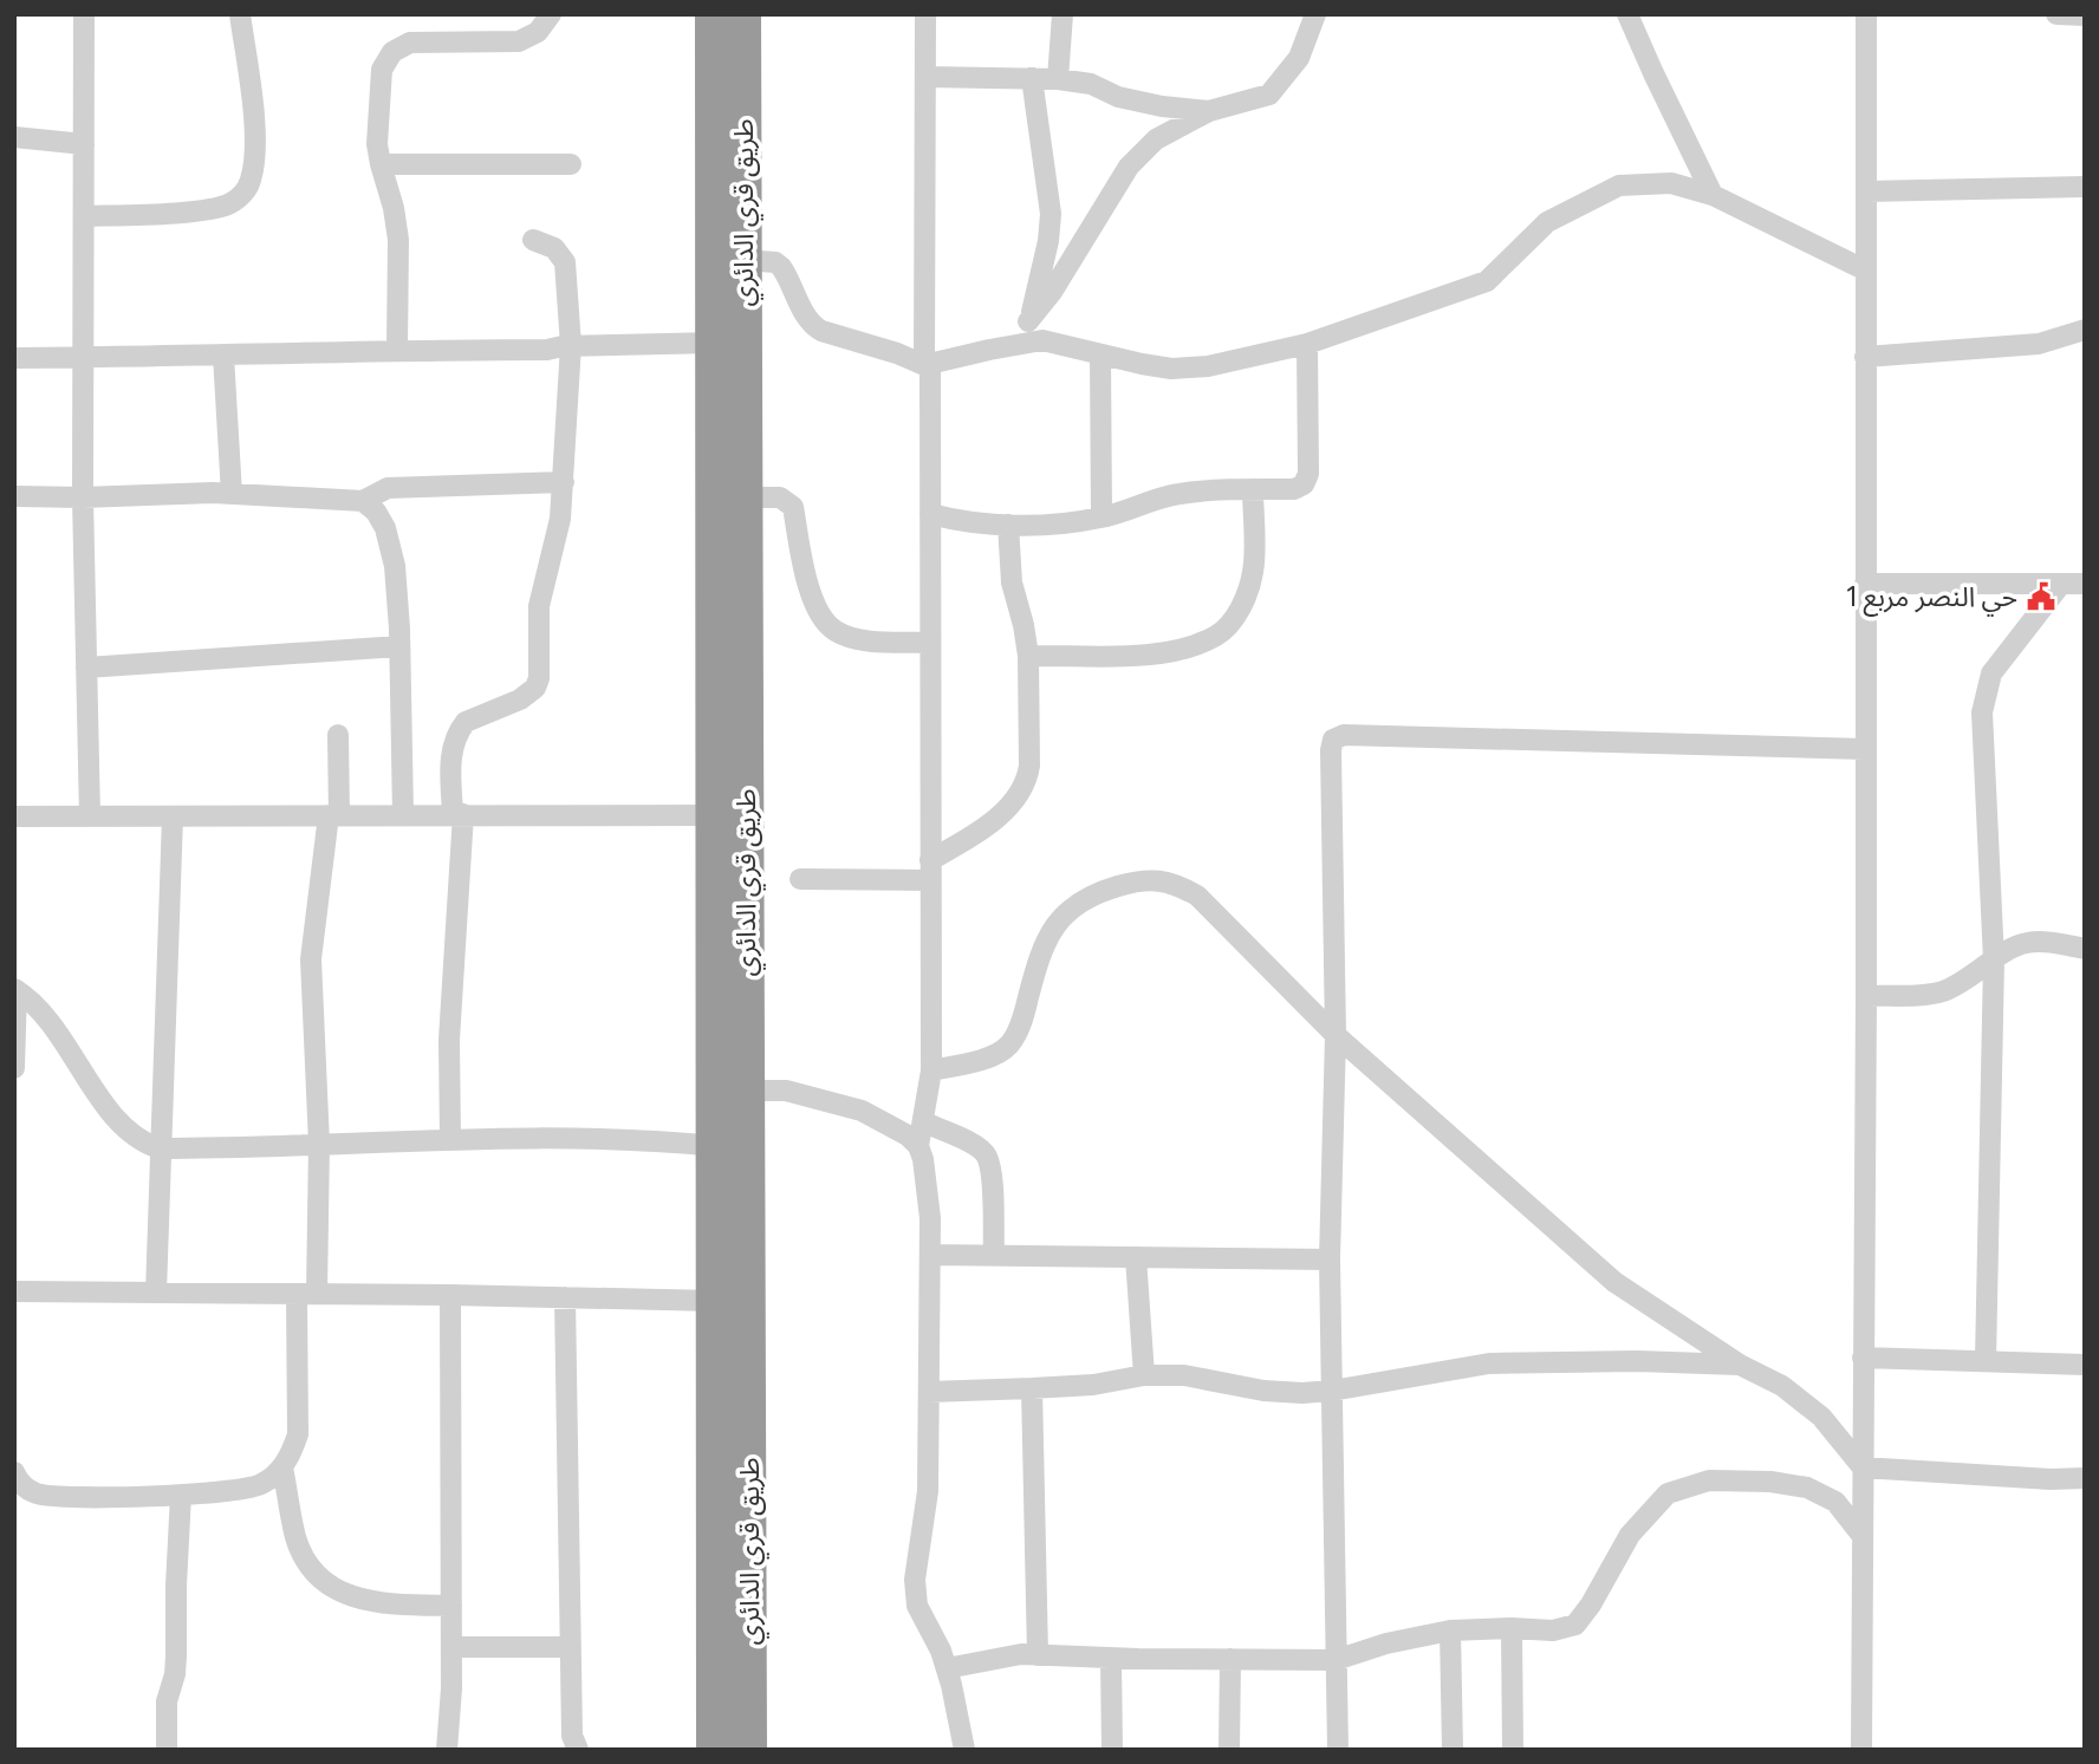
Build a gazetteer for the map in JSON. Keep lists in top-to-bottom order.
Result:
{
  "streets": {
    "highway": ["طريق قري الدائري"]
  },
  "places": {
    "public building": ["حي النصر مربع 1"]
  }
}
